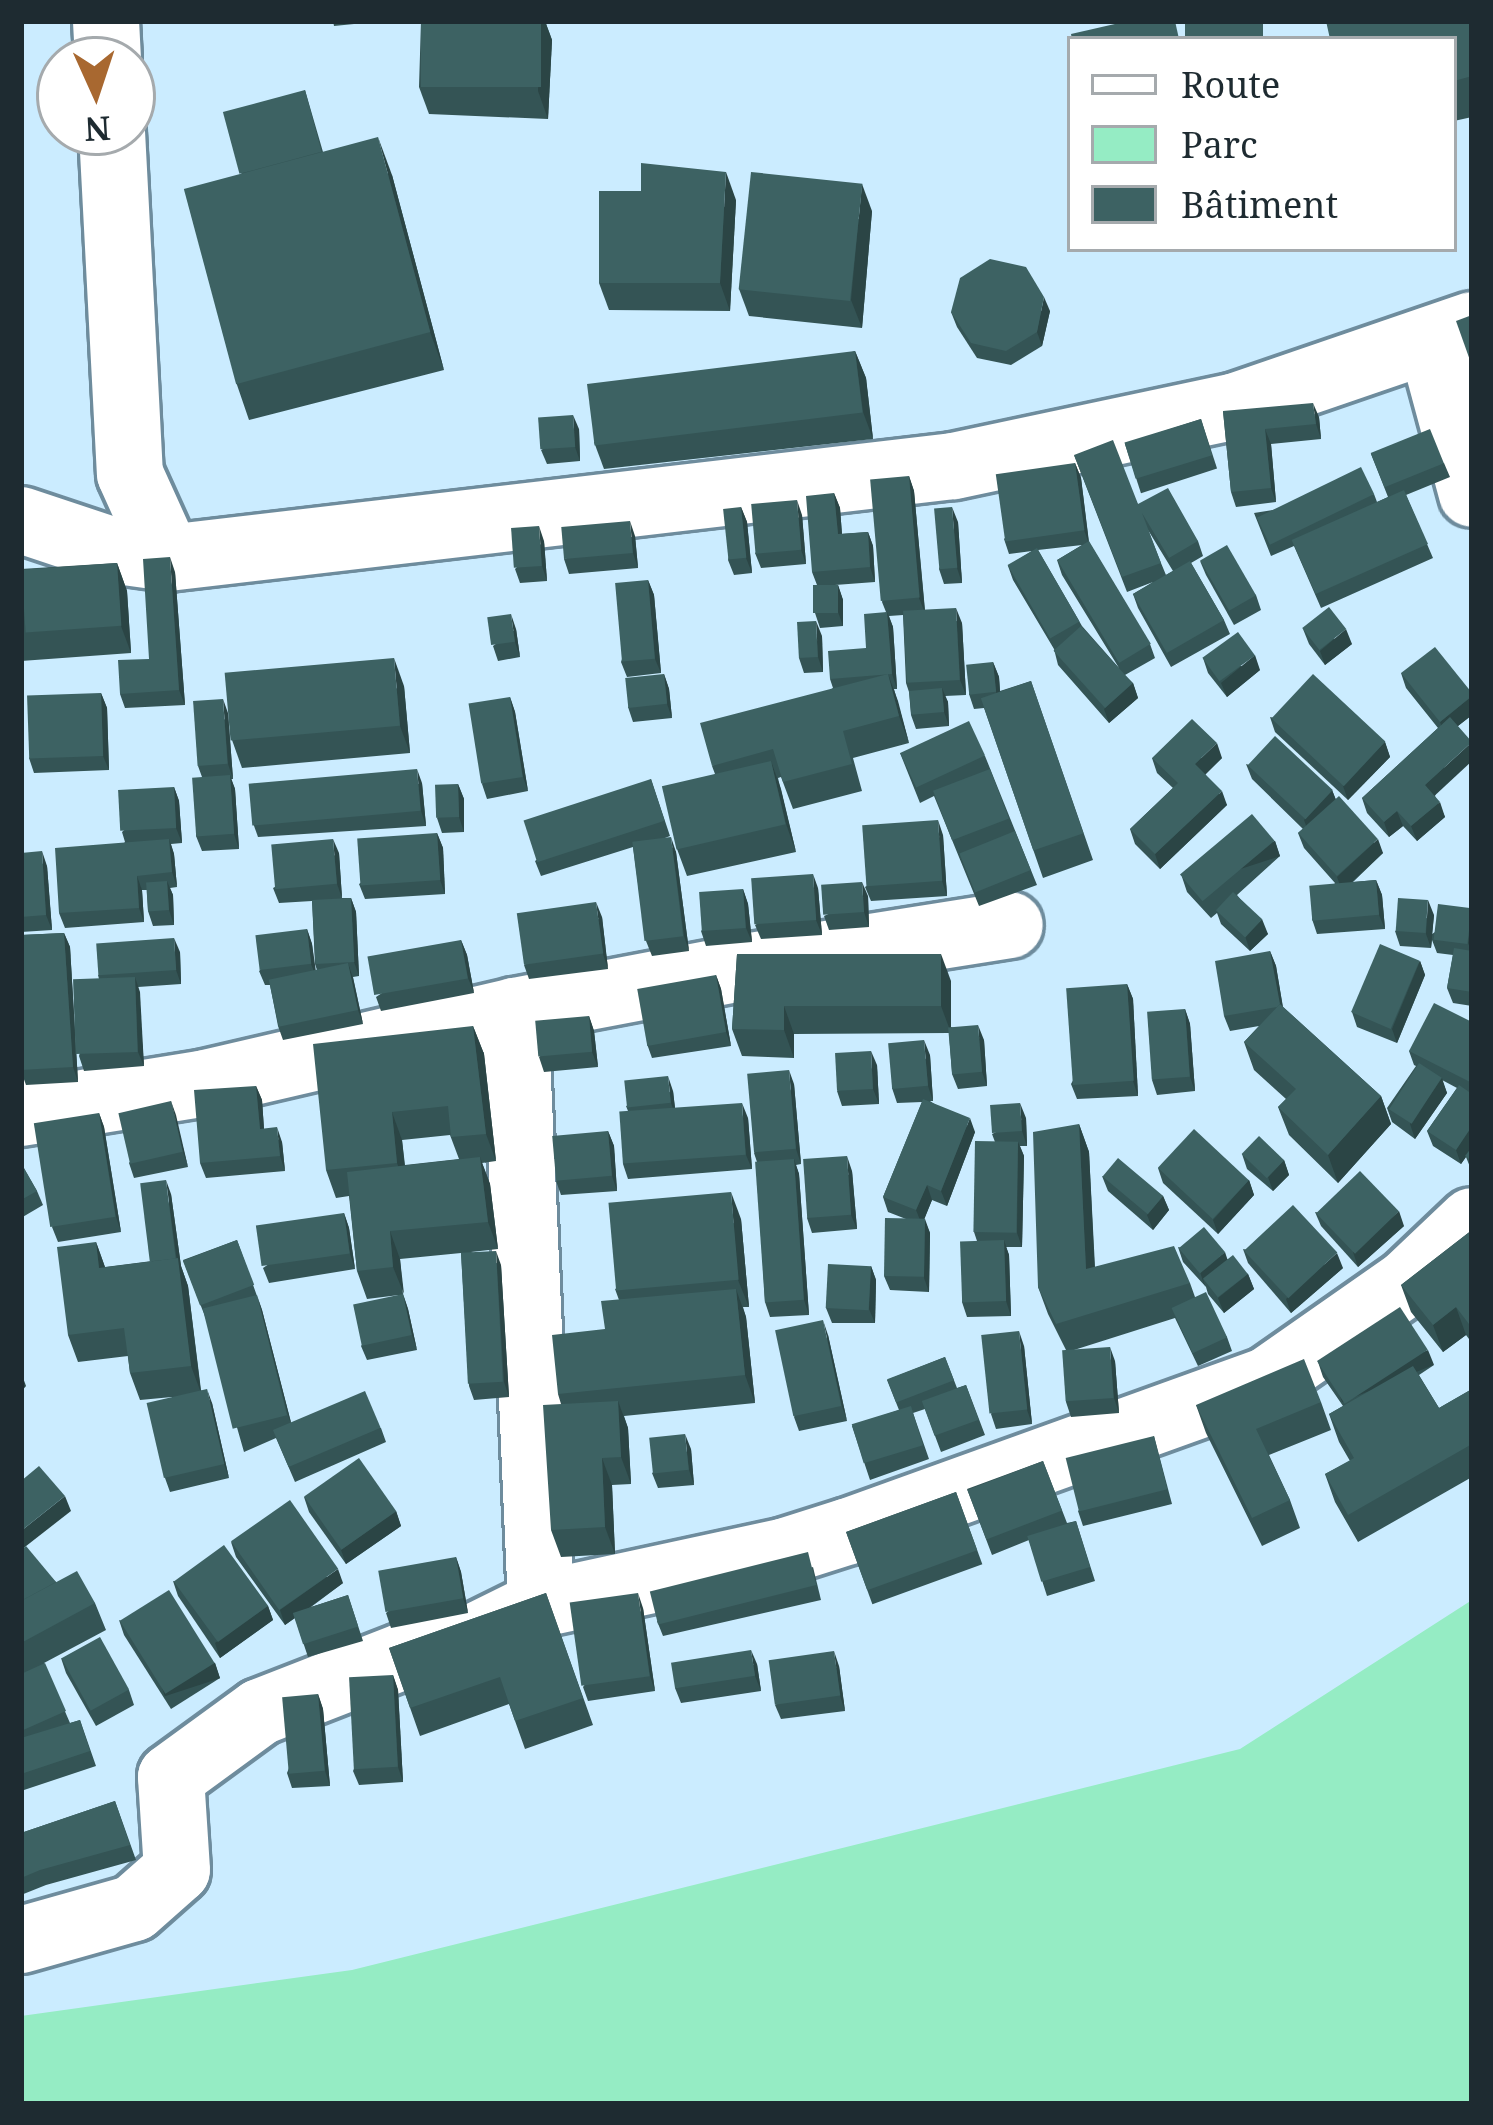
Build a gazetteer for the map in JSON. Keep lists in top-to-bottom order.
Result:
{
  "legend": ["Route", "Parc", "Bâtiment"],
  "north": "bottom"
}
